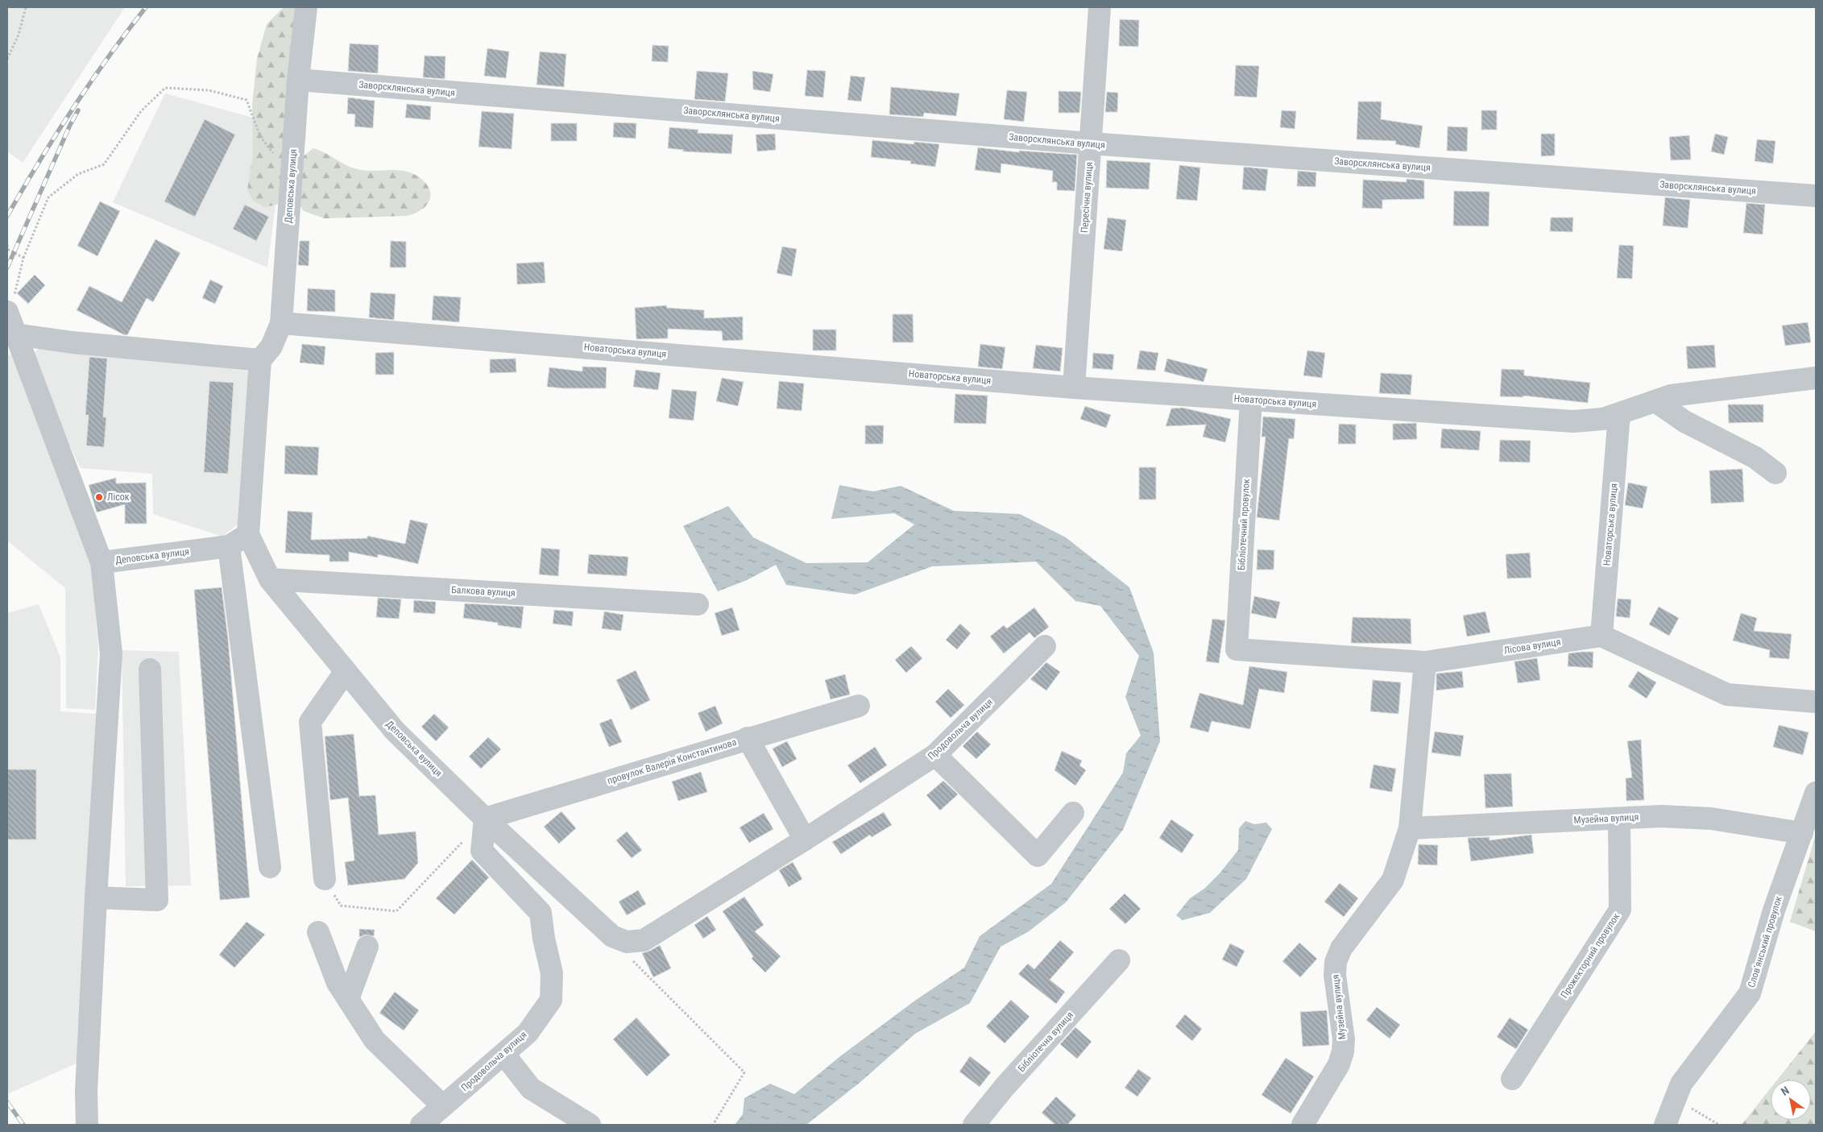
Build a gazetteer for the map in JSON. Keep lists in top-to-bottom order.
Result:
{
  "streets": {
    "street": [
      "Заворсклянська вулиця",
      "Деповська вулиця",
      "Пересічна вулиця",
      "Новаторська вулиця",
      "Бібліотечний провулок",
      "Балкова вулиця",
      "Лісова вулиця",
      "Продовольча вулиця",
      "провулок Валерія Константинова",
      "Музейна вулиця",
      "Словʼянський провулок",
      "Прожекторний провулок",
      "Бібліотечна вулиця"
    ]
  },
  "crossings": [
    ["Заворсклянська вулиця", "Деповська вулиця"],
    ["Заворсклянська вулиця", "Пересічна вулиця"],
    ["Деповська вулиця", "Новаторська вулиця"],
    ["Деповська вулиця", "Балкова вулиця"],
    ["Деповська вулиця", "Продовольча вулиця"],
    ["Деповська вулиця", "провулок Валерія Константинова"],
    ["Пересічна вулиця", "Новаторська вулиця"],
    ["Новаторська вулиця", "Бібліотечний провулок"],
    ["Новаторська вулиця", "Лісова вулиця"],
    ["Бібліотечний провулок", "Лісова вулиця"],
    ["Лісова вулиця", "Музейна вулиця"],
    ["Продовольча вулиця", "провулок Валерія Константинова"],
    ["Музейна вулиця", "Словʼянський провулок"],
    ["Музейна вулиця", "Прожекторний провулок"]
  ],
  "places": ["Лісок"],
  "north": "top left"
}
